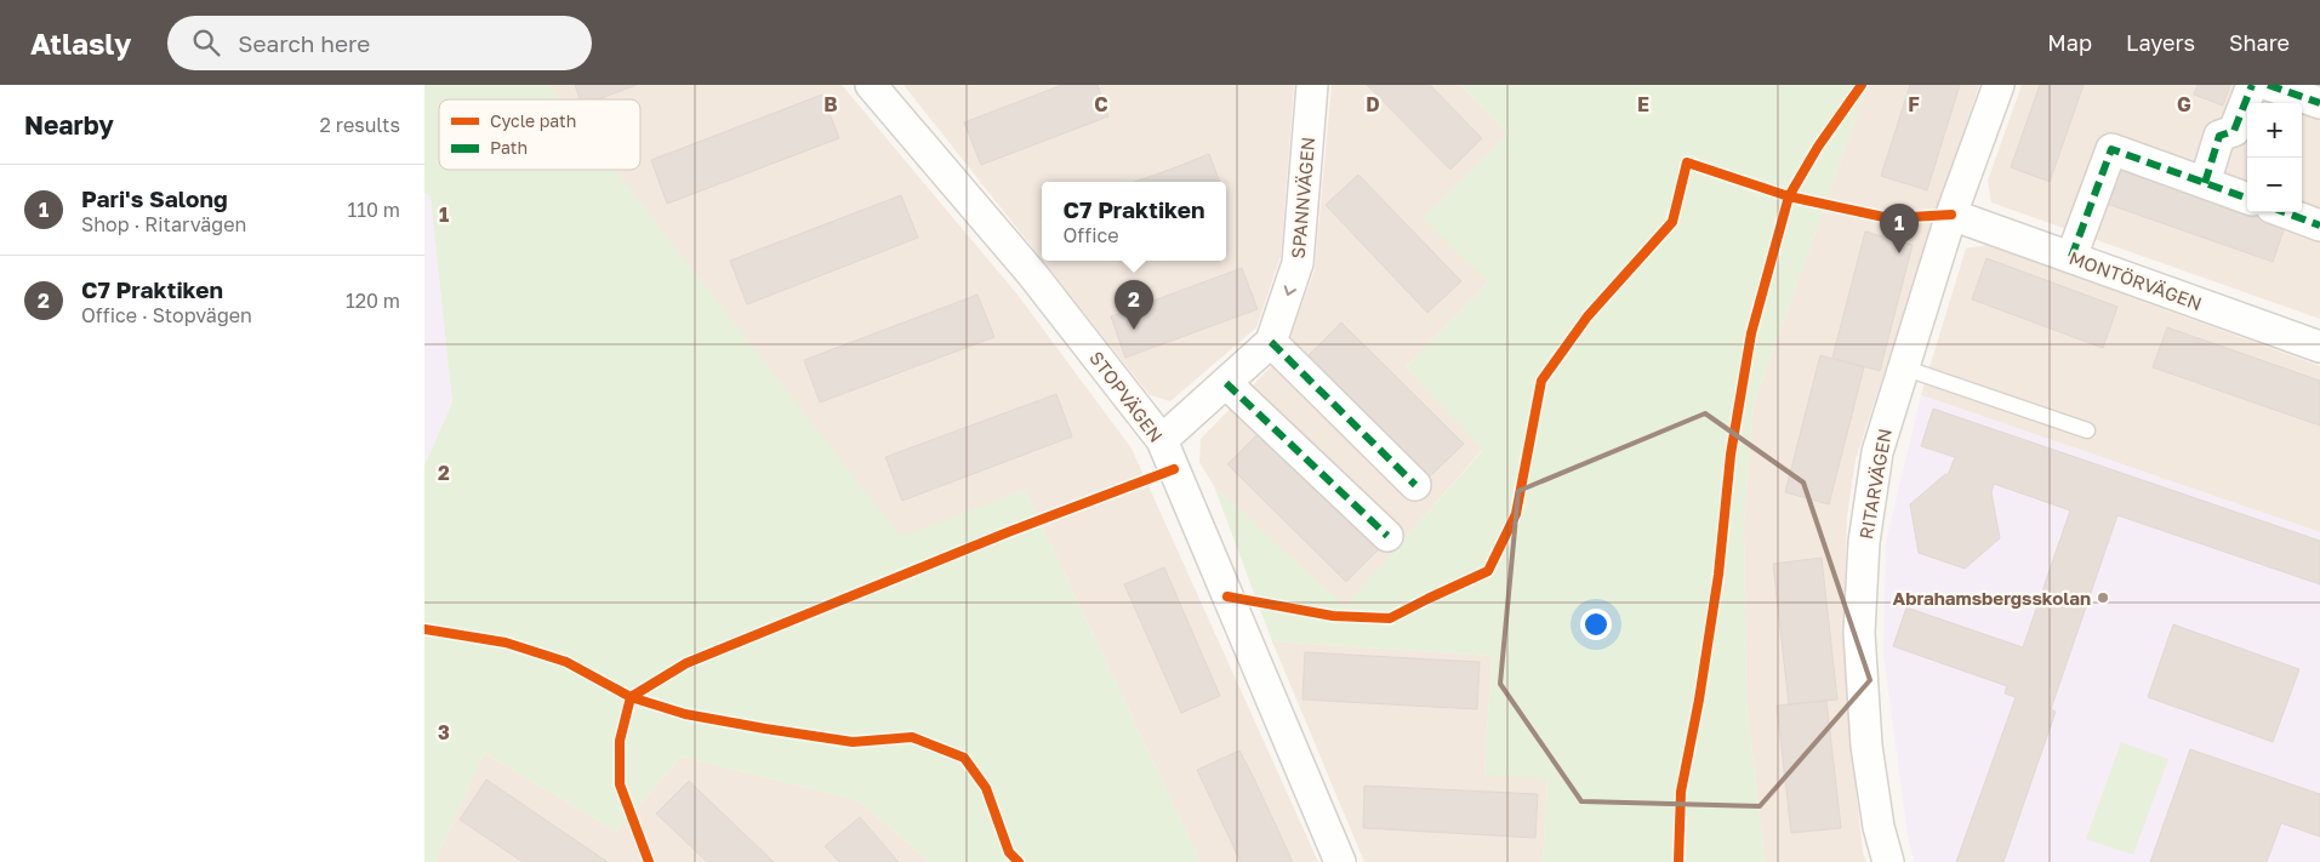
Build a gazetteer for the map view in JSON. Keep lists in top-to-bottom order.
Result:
{
  "streets": {
    "street": [
      "SPANNVÄGEN",
      "MONTÖRVÄGEN",
      "STOPVÄGEN",
      "RITARVÄGEN"
    ]
  },
  "crossings": [
    ["SPANNVÄGEN", "STOPVÄGEN"],
    ["MONTÖRVÄGEN", "RITARVÄGEN"]
  ],
  "one_way": ["SPANNVÄGEN"],
  "places": ["Abrahamsbergsskolan"],
  "legend": ["Cycle path", "Path"],
  "page": {
    "header": "Atlasly",
    "search": "Search here",
    "nav": ["Map", "Layers", "Share"],
    "heading": ["Nearby", "2 results"],
    "map_buttons": ["+", "−"],
    "list": [
      {
        "mark": "1",
        "name": "Pari's Salong",
        "note": "Shop · Ritarvägen",
        "value": "110 m"
      },
      {
        "mark": "2",
        "name": "C7 Praktiken",
        "note": "Office · Stopvägen",
        "value": "120 m"
      }
    ],
    "popup": ["C7 Praktiken", "Office"],
    "pins": ["1", "2"]
  },
  "grid": {
    "columns": [
      "B",
      "C",
      "D",
      "E",
      "F",
      "G"
    ],
    "rows": ["1", "2", "3"]
  }
}
